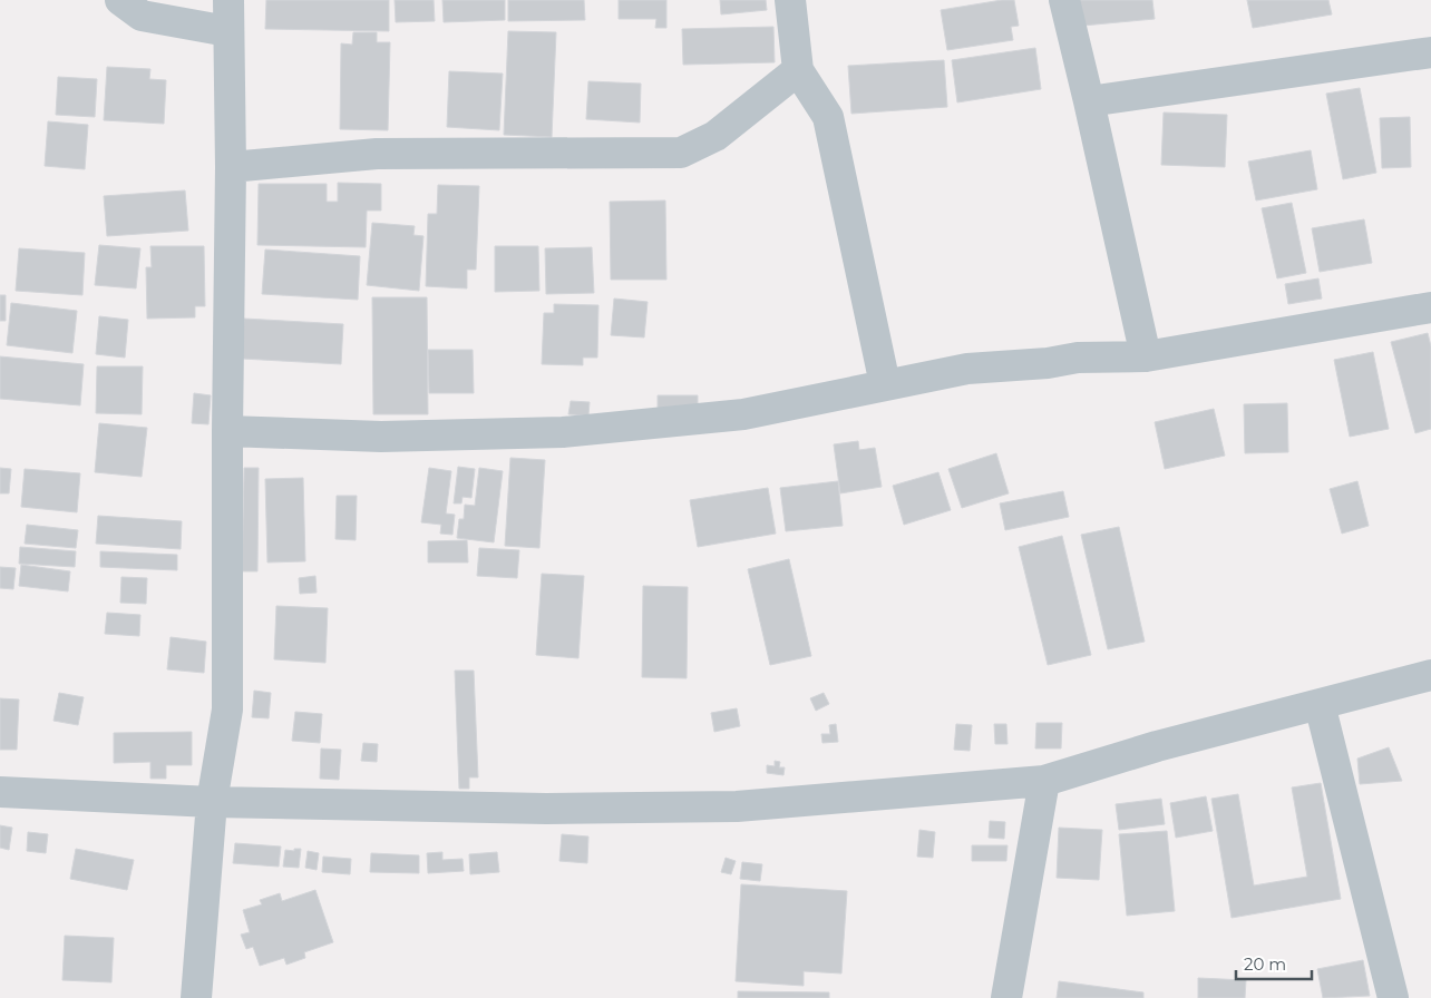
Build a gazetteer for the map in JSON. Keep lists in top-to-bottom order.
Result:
{
  "scale_bar": "20 m"
}
